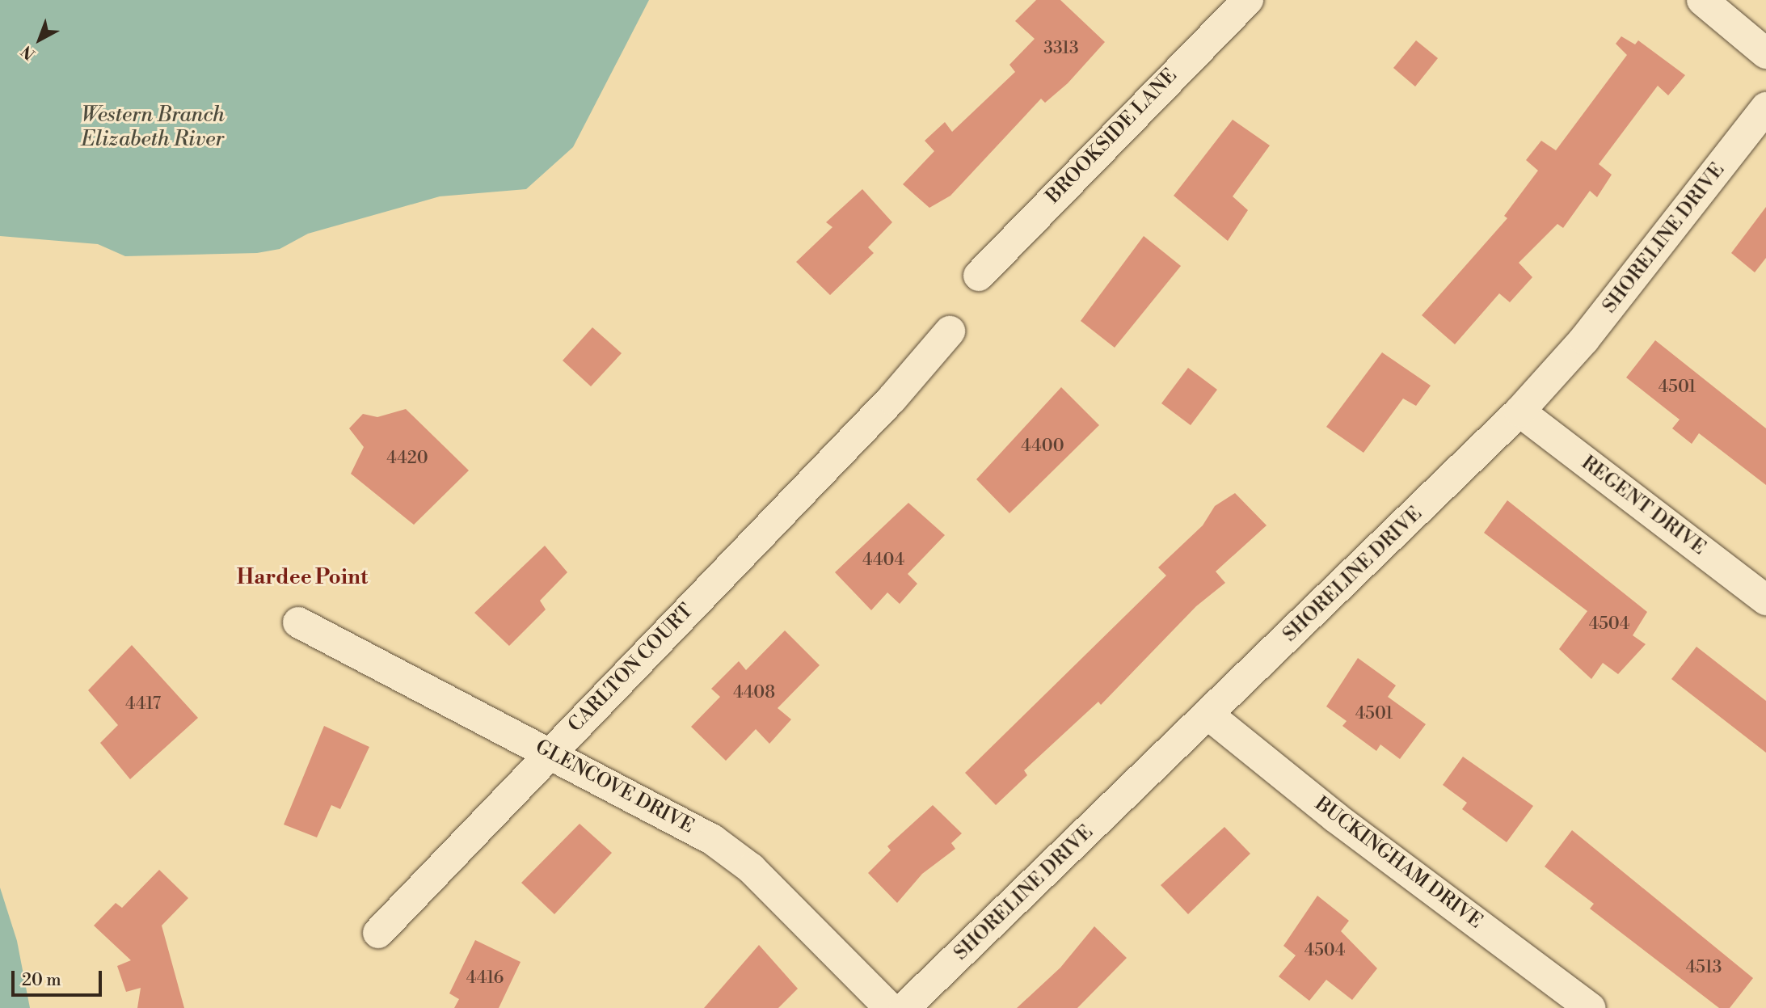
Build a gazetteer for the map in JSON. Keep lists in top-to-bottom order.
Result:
{
  "streets": {
    "street": [
      "BROOKSIDE LANE",
      "SHORELINE DRIVE",
      "REGENT DRIVE",
      "CARLTON COURT",
      "GLENCOVE DRIVE",
      "BUCKINGHAM DRIVE"
    ]
  },
  "crossings": [
    ["SHORELINE DRIVE", "REGENT DRIVE"],
    ["SHORELINE DRIVE", "BUCKINGHAM DRIVE"],
    ["CARLTON COURT", "GLENCOVE DRIVE"]
  ],
  "districts": ["Hardee Point"],
  "water": ["Western Branch Elizabeth River"],
  "house_numbers": [
    "3313",
    "4501",
    "4400",
    "4420",
    "4404",
    "4504",
    "4408",
    "4417",
    "4501",
    "4504",
    "4513",
    "4416"
  ],
  "scale_bar": "20 m",
  "north": "bottom left"
}
